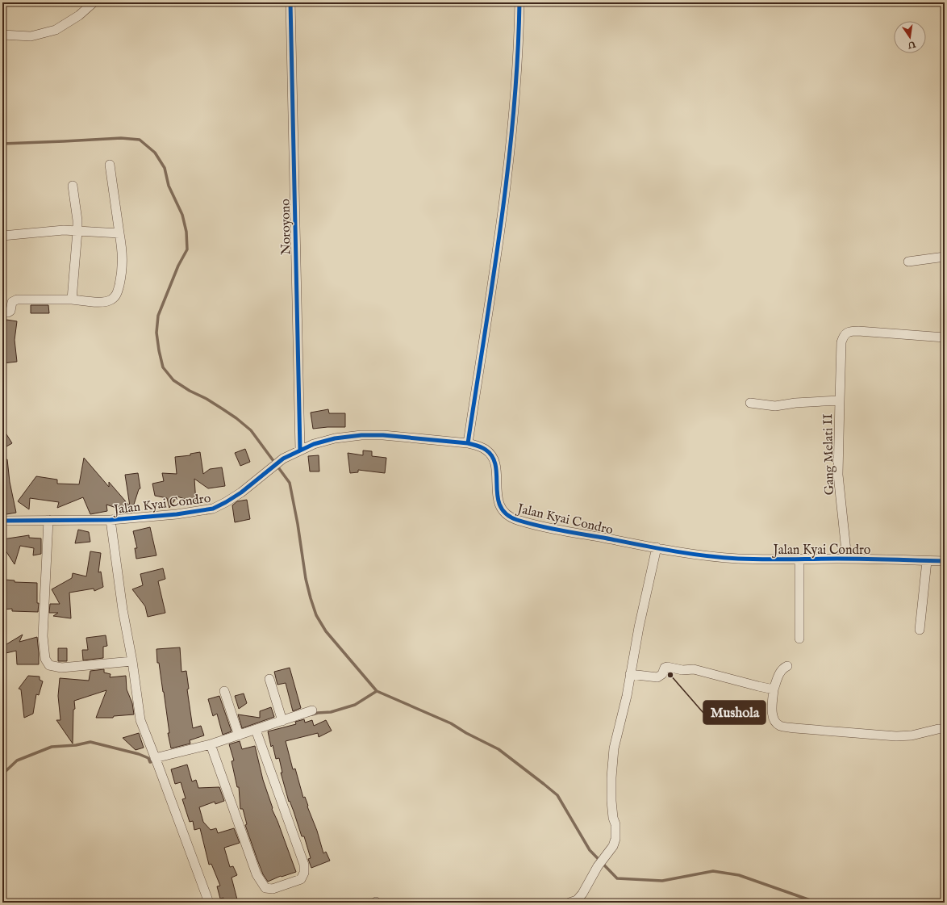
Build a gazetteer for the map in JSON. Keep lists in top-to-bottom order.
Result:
{
  "streets": {
    "street": ["Noroyono", "Gang Melati II", "Jalan Kyai Condro"]
  },
  "crossings": [
    ["Noroyono", "Jalan Kyai Condro"],
    ["Gang Melati II", "Jalan Kyai Condro"]
  ],
  "places": ["Mushola"],
  "north": "bottom"
}
